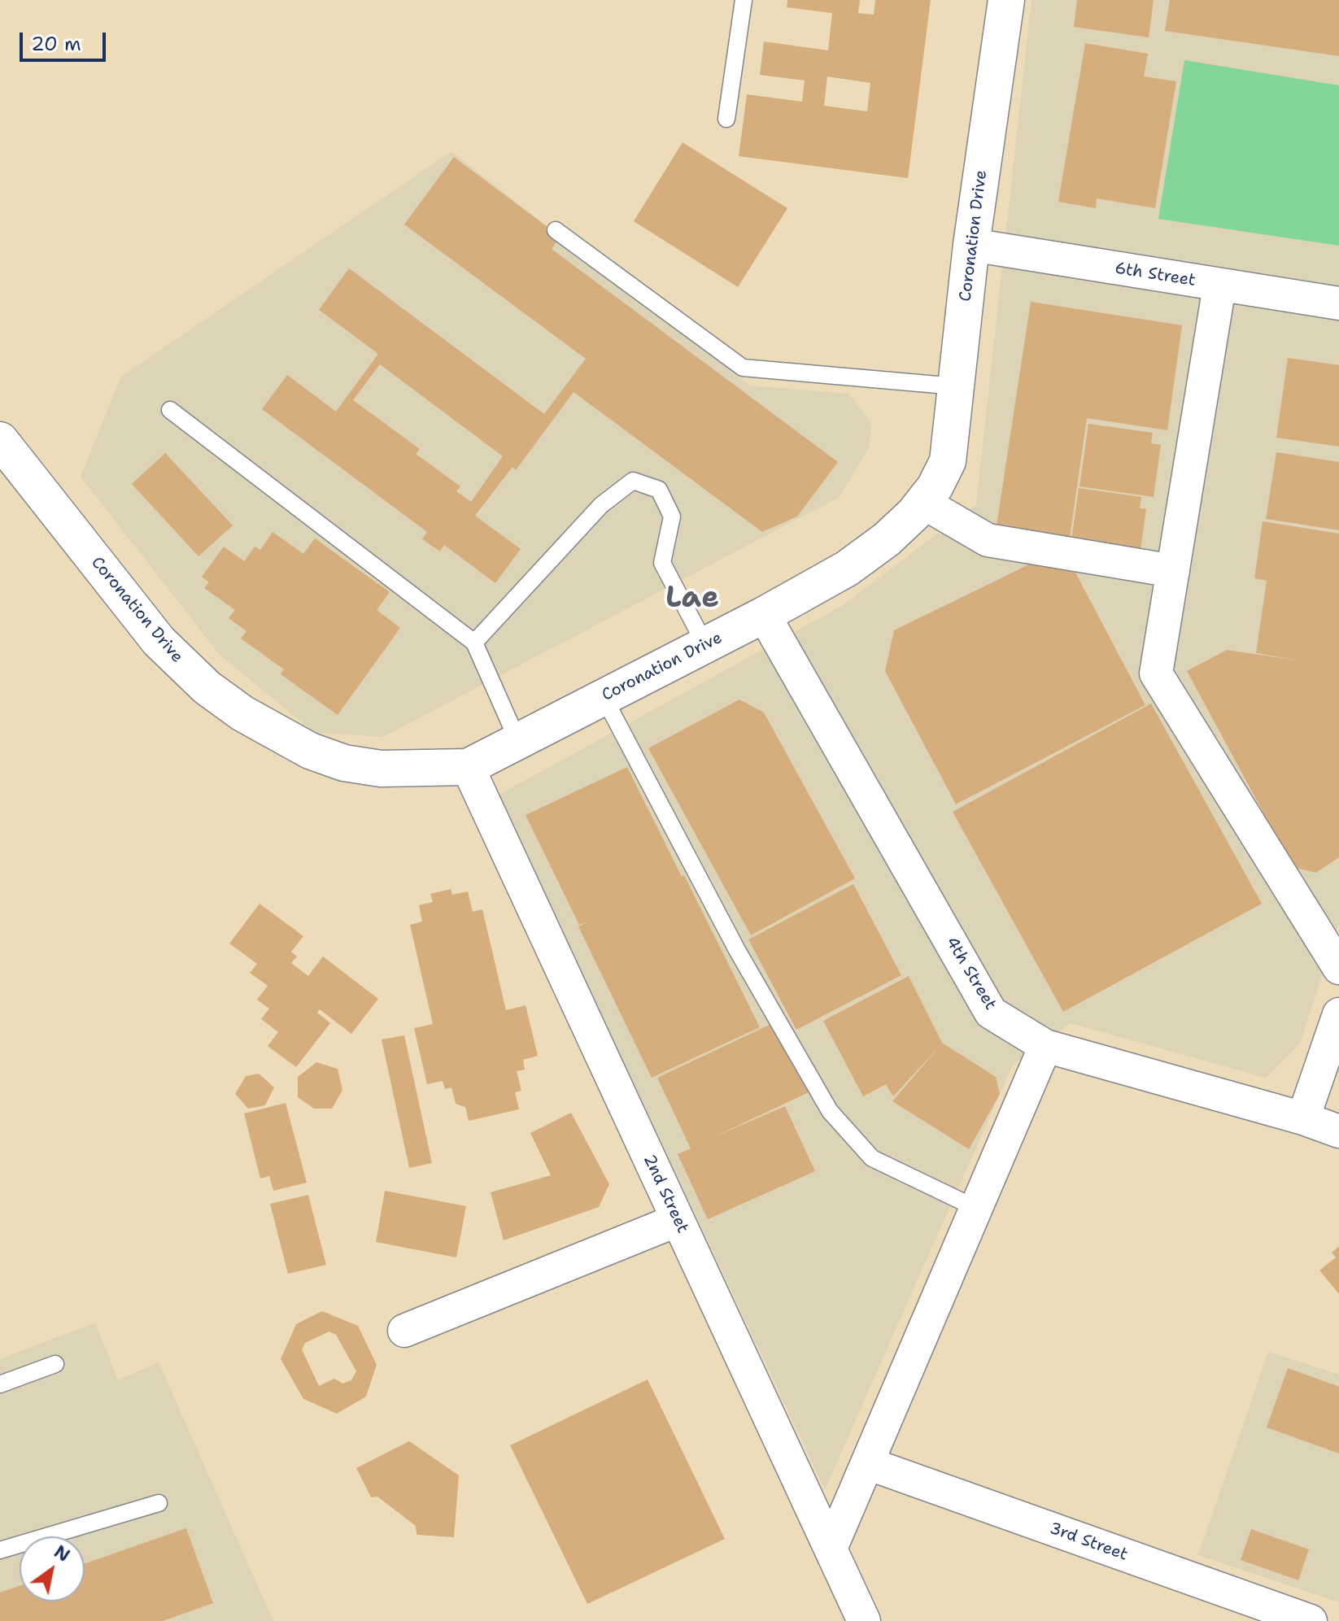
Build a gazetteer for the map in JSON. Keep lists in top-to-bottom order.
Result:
{
  "streets": {
    "street": [
      "Coronation Drive",
      "6th Street",
      "4th Street",
      "2nd Street",
      "3rd Street"
    ]
  },
  "crossings": [
    ["Coronation Drive", "6th Street"],
    ["Coronation Drive", "4th Street"],
    ["Coronation Drive", "2nd Street"]
  ],
  "districts": ["Lae"],
  "scale_bar": "20 m",
  "north": "top right"
}
